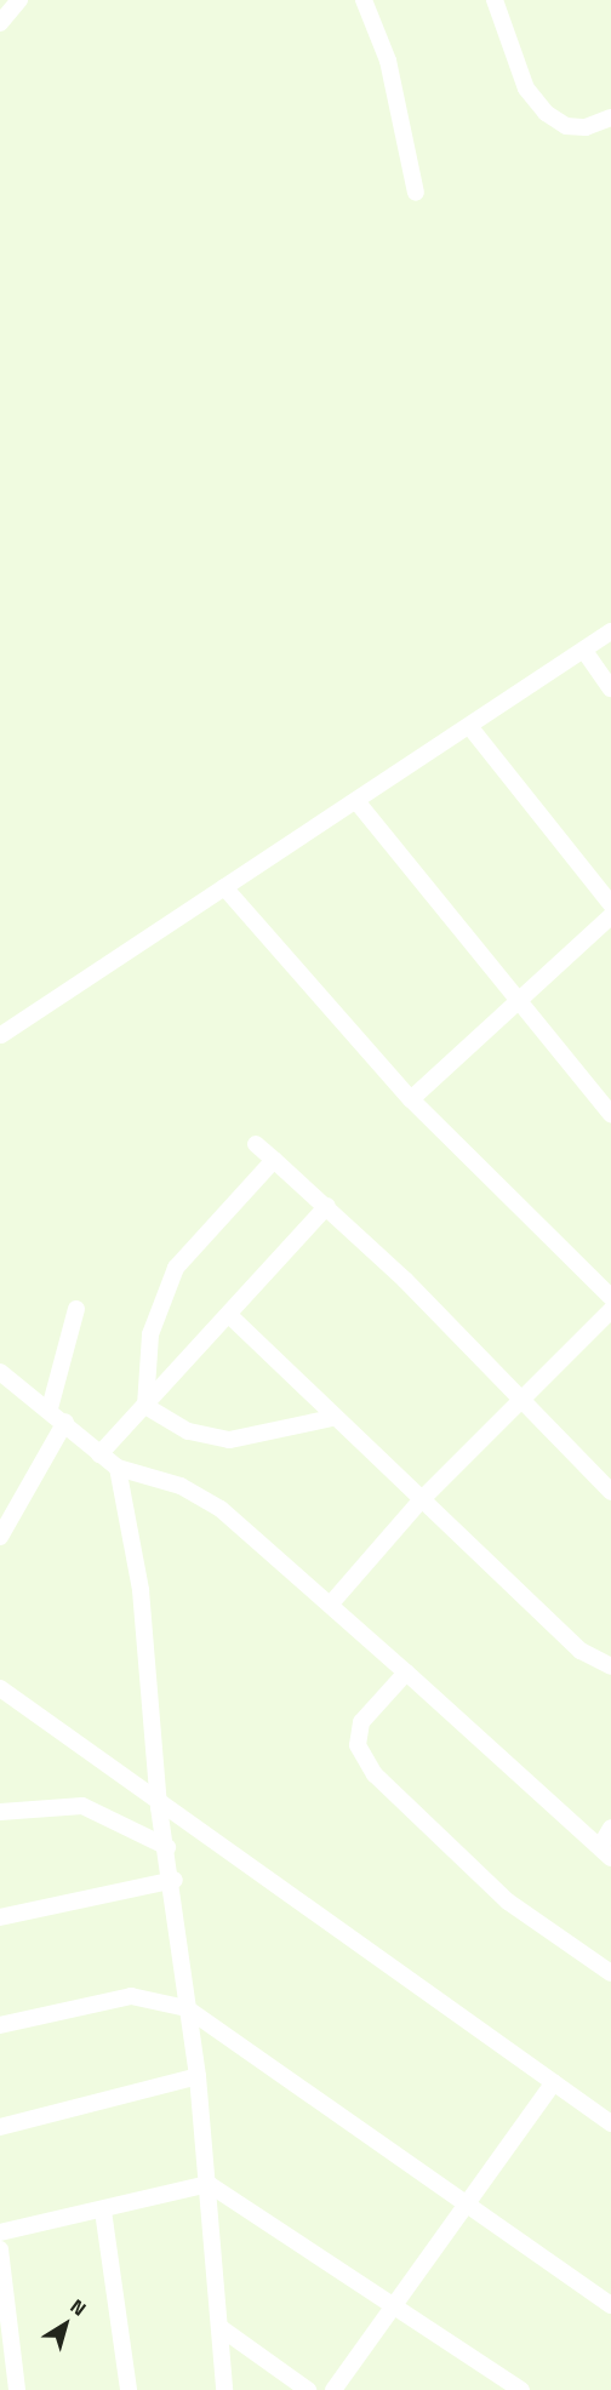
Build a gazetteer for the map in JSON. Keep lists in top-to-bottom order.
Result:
{
  "north": "top right"
}
